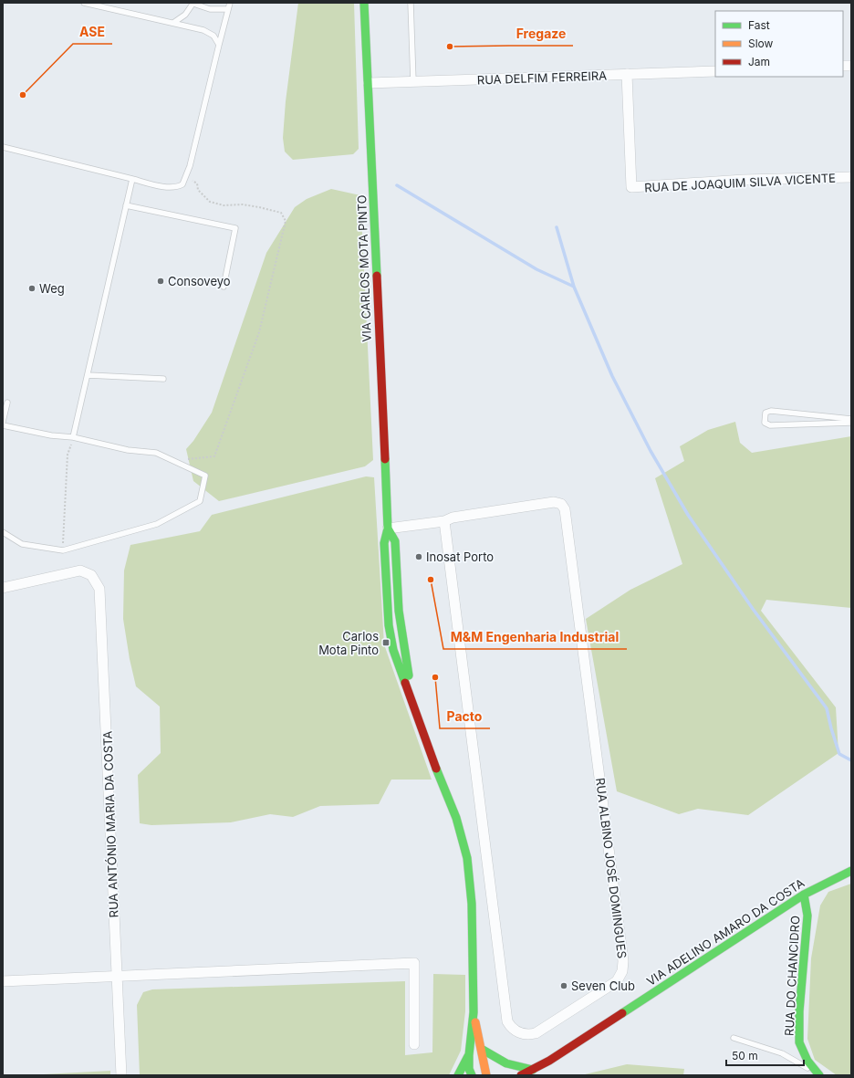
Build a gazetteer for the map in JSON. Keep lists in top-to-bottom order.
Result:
{
  "streets": {
    "main road": ["VIA CARLOS MOTA PINTO", "VIA ADELINO AMARO DA COSTA", "RUA DO CHANCIDRO"],
    "street": [
      "RUA DELFIM FERREIRA",
      "RUA DE JOAQUIM SILVA VICENTE",
      "RUA ANTÓNIO MARIA DA COSTA",
      "RUA ALBINO JOSÉ DOMINGUES"
    ]
  },
  "crossings": [
    ["RUA DELFIM FERREIRA", "RUA DE JOAQUIM SILVA VICENTE"],
    ["RUA DELFIM FERREIRA", "VIA CARLOS MOTA PINTO"],
    ["VIA CARLOS MOTA PINTO", "RUA ALBINO JOSÉ DOMINGUES"],
    ["VIA ADELINO AMARO DA COSTA", "RUA DO CHANCIDRO"]
  ],
  "places": {
    "other": [
      "Fregaze",
      "ASE",
      "Consoveyo",
      "Weg",
      "Inosat Porto",
      "M&M Engenharia Industrial",
      "Pacto",
      "Seven Club"
    ],
    "transit": ["Carlos Mota Pinto"]
  },
  "legend": ["Fast", "Slow", "Jam"],
  "scale_bar": "50 m"
}
